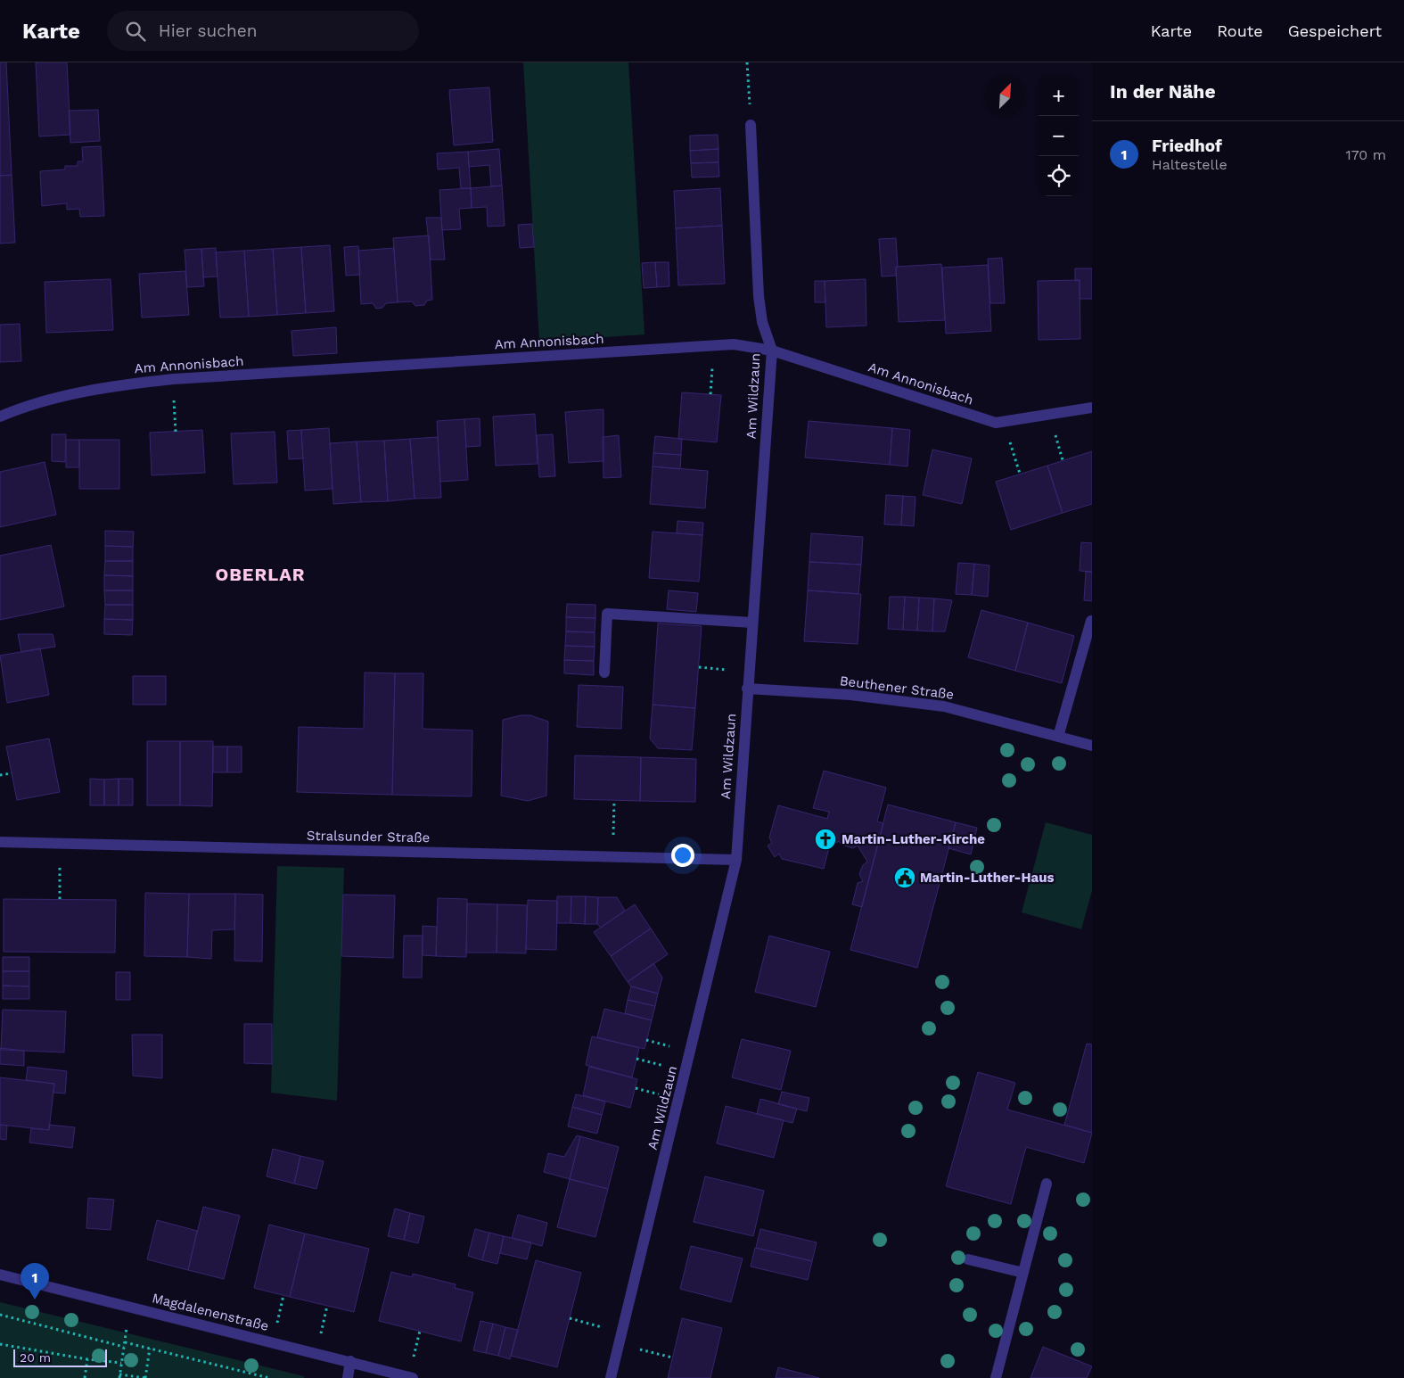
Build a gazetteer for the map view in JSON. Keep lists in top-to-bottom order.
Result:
{
  "streets": {
    "street": [
      "Am Annonisbach",
      "Am Wildzaun",
      "Beuthener Straße",
      "Stralsunder Straße",
      "Magdalenenstraße"
    ]
  },
  "crossings": [
    ["Am Annonisbach", "Am Wildzaun"],
    ["Am Wildzaun", "Beuthener Straße"],
    ["Am Wildzaun", "Stralsunder Straße"]
  ],
  "districts": ["OBERLAR"],
  "places": {
    "church": ["Martin-Luther-Kirche"],
    "public building": ["Martin-Luther-Haus"]
  },
  "scale_bar": "20 m",
  "north": "top right",
  "page": {
    "header": "Karte",
    "search": "Hier suchen",
    "nav": ["Karte", "Route", "Gespeichert"],
    "heading": "In der Nähe",
    "map_buttons": ["+", "−"],
    "list": [
      {
        "mark": "1",
        "name": "Friedhof",
        "note": "Haltestelle",
        "value": "170 m"
      }
    ],
    "pins": "1",
    "scale": "20 m"
  }
}
